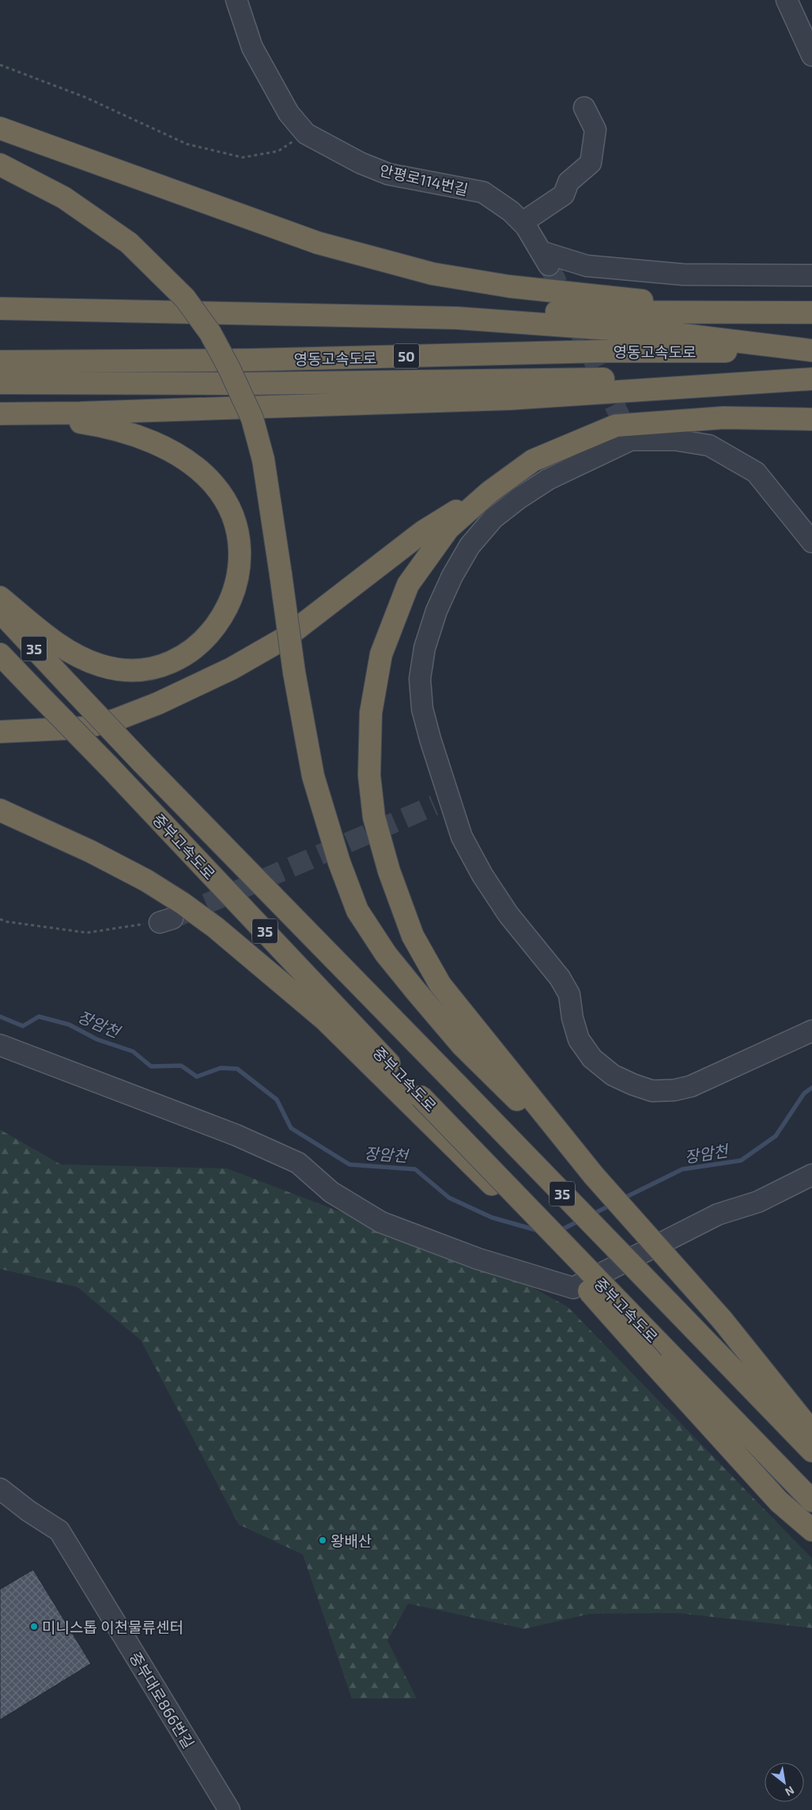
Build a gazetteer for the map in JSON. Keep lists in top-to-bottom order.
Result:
{
  "streets": {
    "highway": [
      "영동고속도로",
      "50",
      "35",
      "중부고속도로"
    ],
    "street": ["안평로114번길", "중부대로866번길"]
  },
  "water": ["장암천"],
  "places": ["왕배산", "미니스톱 이천물류센터"],
  "north": "bottom right"
}
